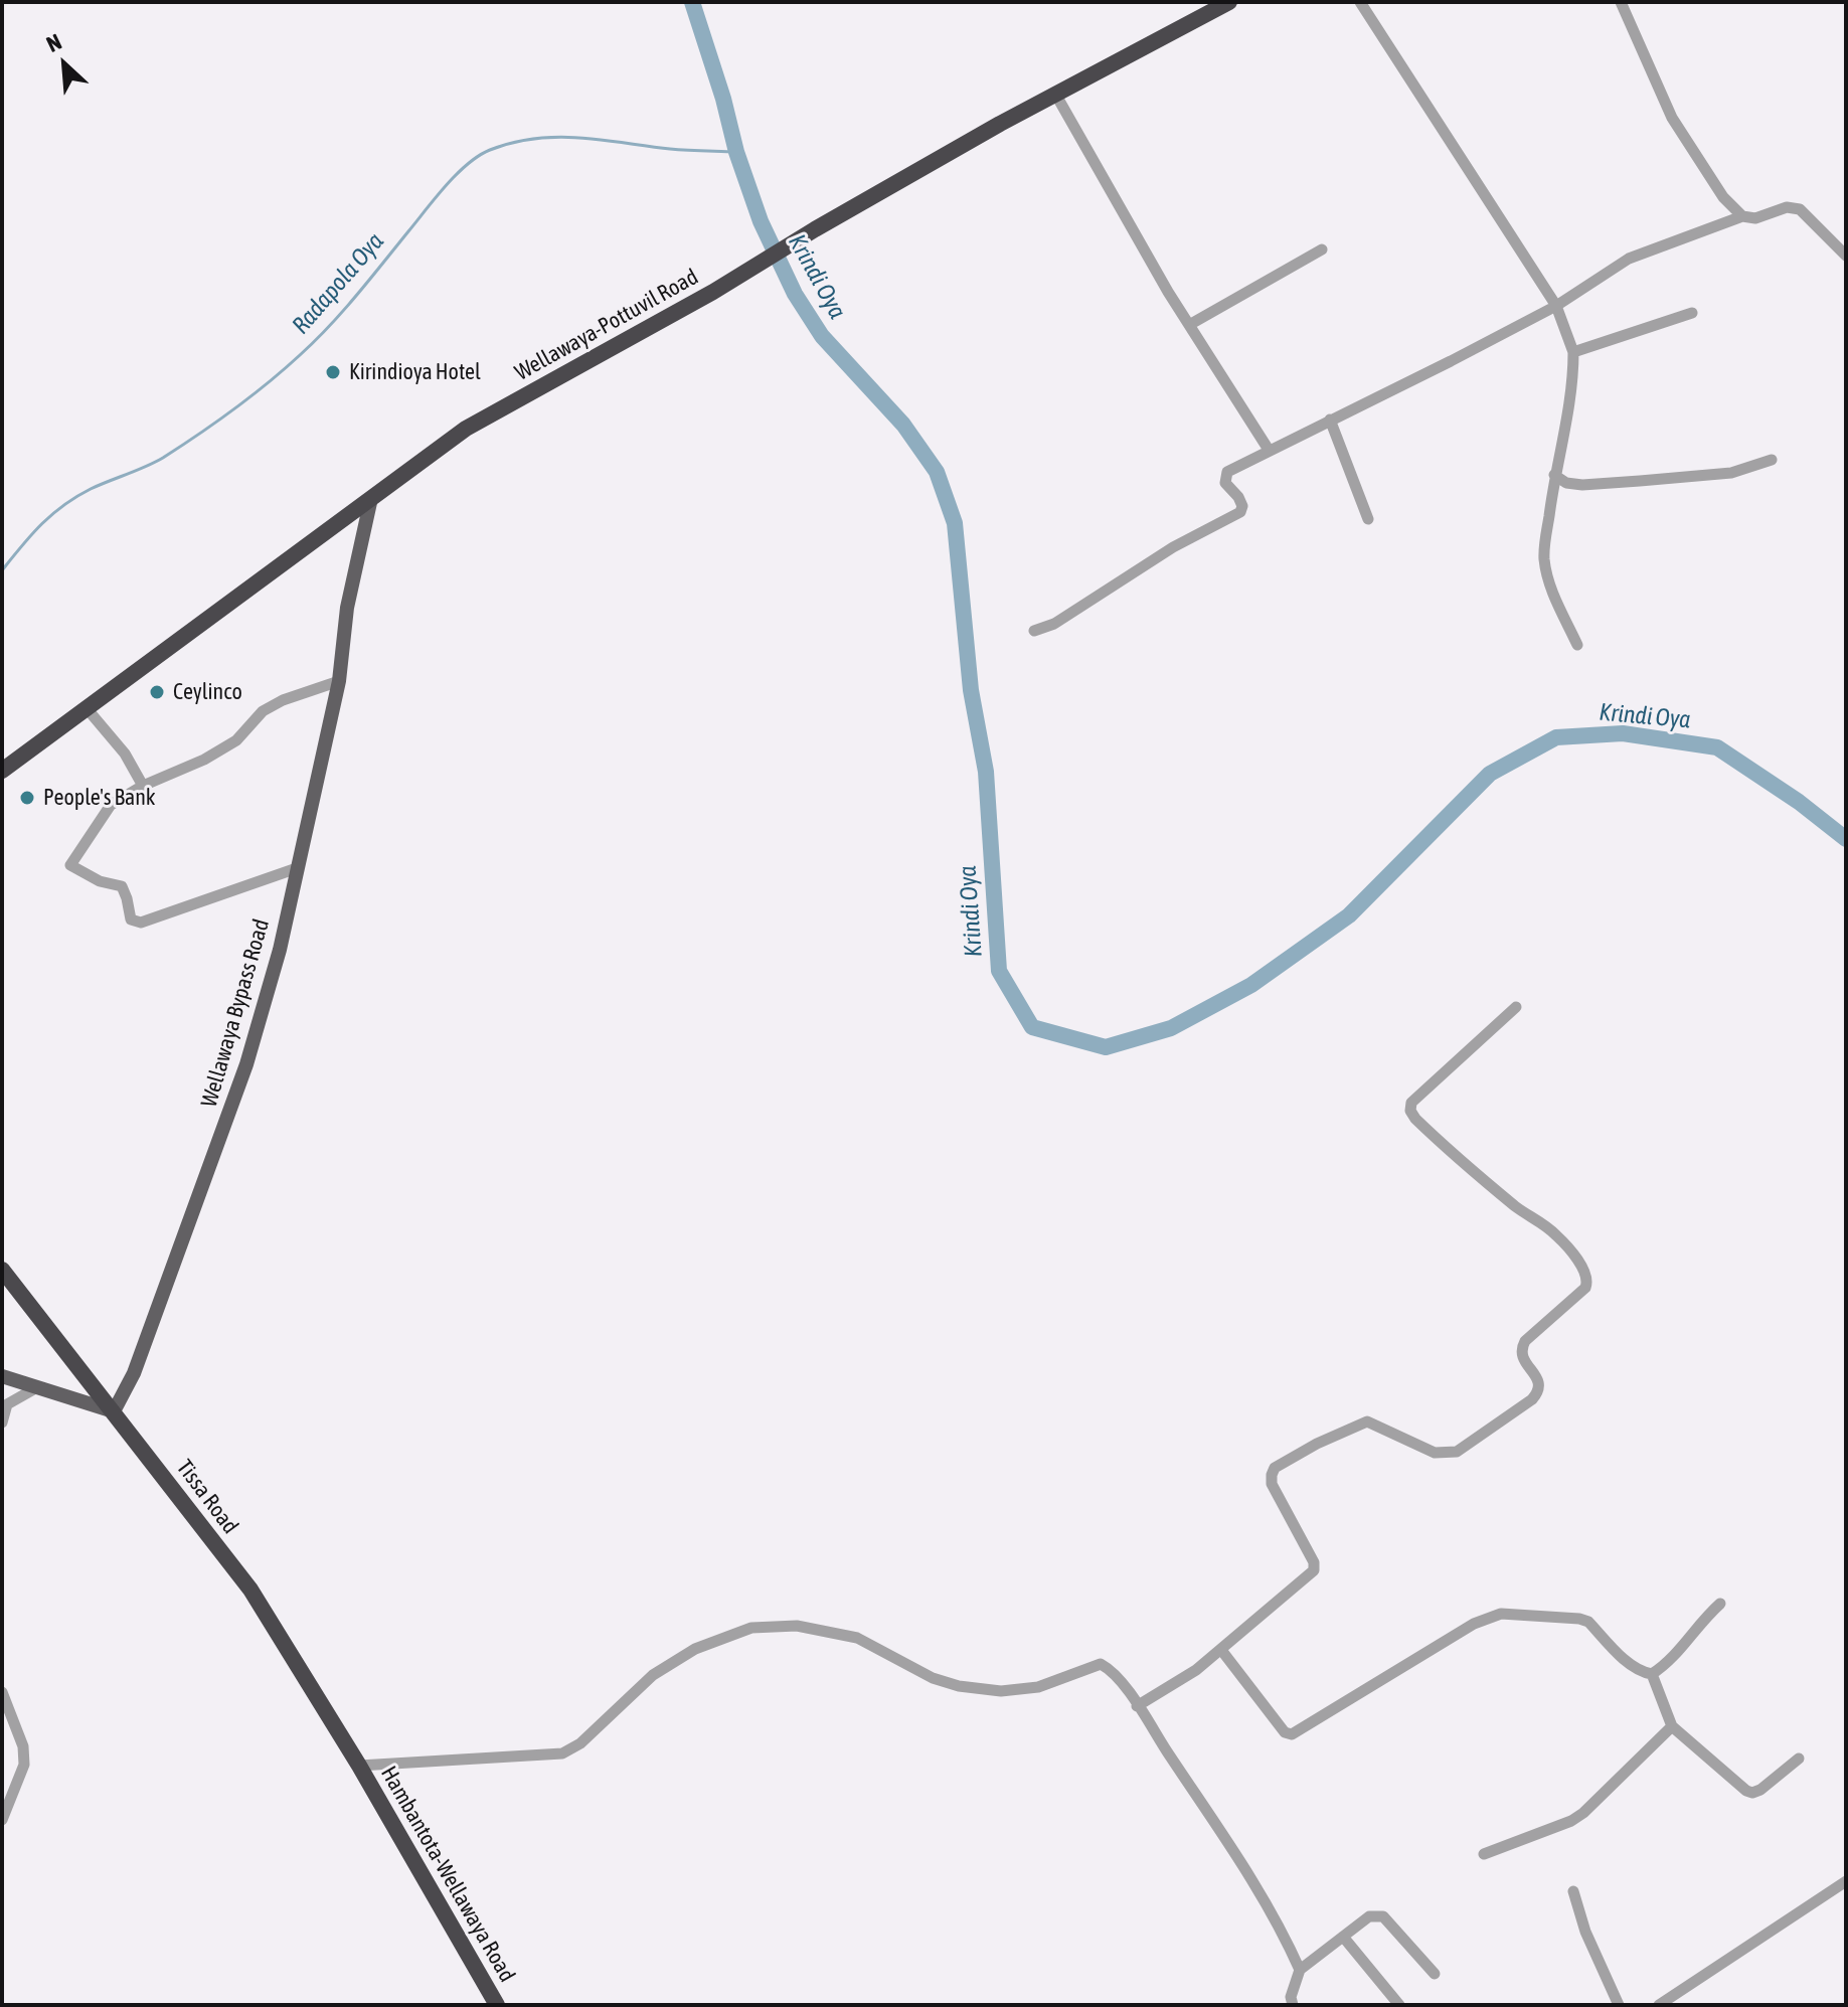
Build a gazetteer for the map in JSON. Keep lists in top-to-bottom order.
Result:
{
  "streets": {
    "highway": ["Wellawaya-Pottuvil Road", "Tissa Road", "Hambantota-Wellawaya Road"],
    "main road": ["Wellawaya Bypass Road"]
  },
  "crossings": [
    ["Wellawaya-Pottuvil Road", "Wellawaya Bypass Road"],
    ["Wellawaya Bypass Road", "Tissa Road"],
    ["Tissa Road", "Hambantota-Wellawaya Road"]
  ],
  "water": ["Krindi Oya", "Radapola Oya"],
  "places": ["Kirindioya Hotel", "Ceylinco", "People's Bank"],
  "north": "top left"
}
